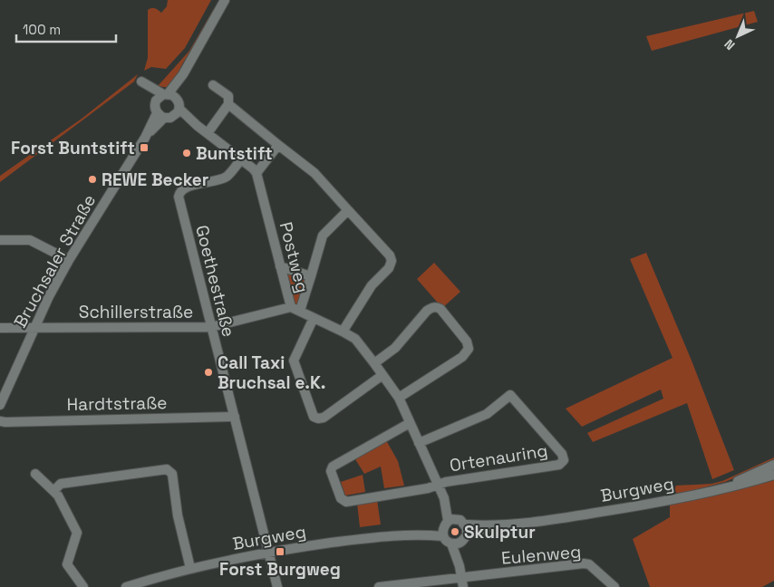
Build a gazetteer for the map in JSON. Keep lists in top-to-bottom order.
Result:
{
  "streets": {
    "street": [
      "Postweg",
      "Bruchsaler Straße",
      "Goethestraße",
      "Schillerstraße",
      "Hardtstraße",
      "Ortenauring",
      "Burgweg",
      "Eulenweg"
    ]
  },
  "crossings": [
    ["Postweg", "Schillerstraße"],
    ["Postweg", "Ortenauring"],
    ["Postweg", "Burgweg"],
    ["Bruchsaler Straße", "Schillerstraße"],
    ["Goethestraße", "Schillerstraße"],
    ["Goethestraße", "Hardtstraße"],
    ["Goethestraße", "Burgweg"]
  ],
  "places": {
    "transit": ["Forst Buntstift", "Forst Burgweg"],
    "other": [
      "Buntstift",
      "REWE Becker",
      "Call Taxi Bruchsal e.K.",
      "Skulptur"
    ]
  },
  "scale_bar": "100 m",
  "north": "bottom left"
}
